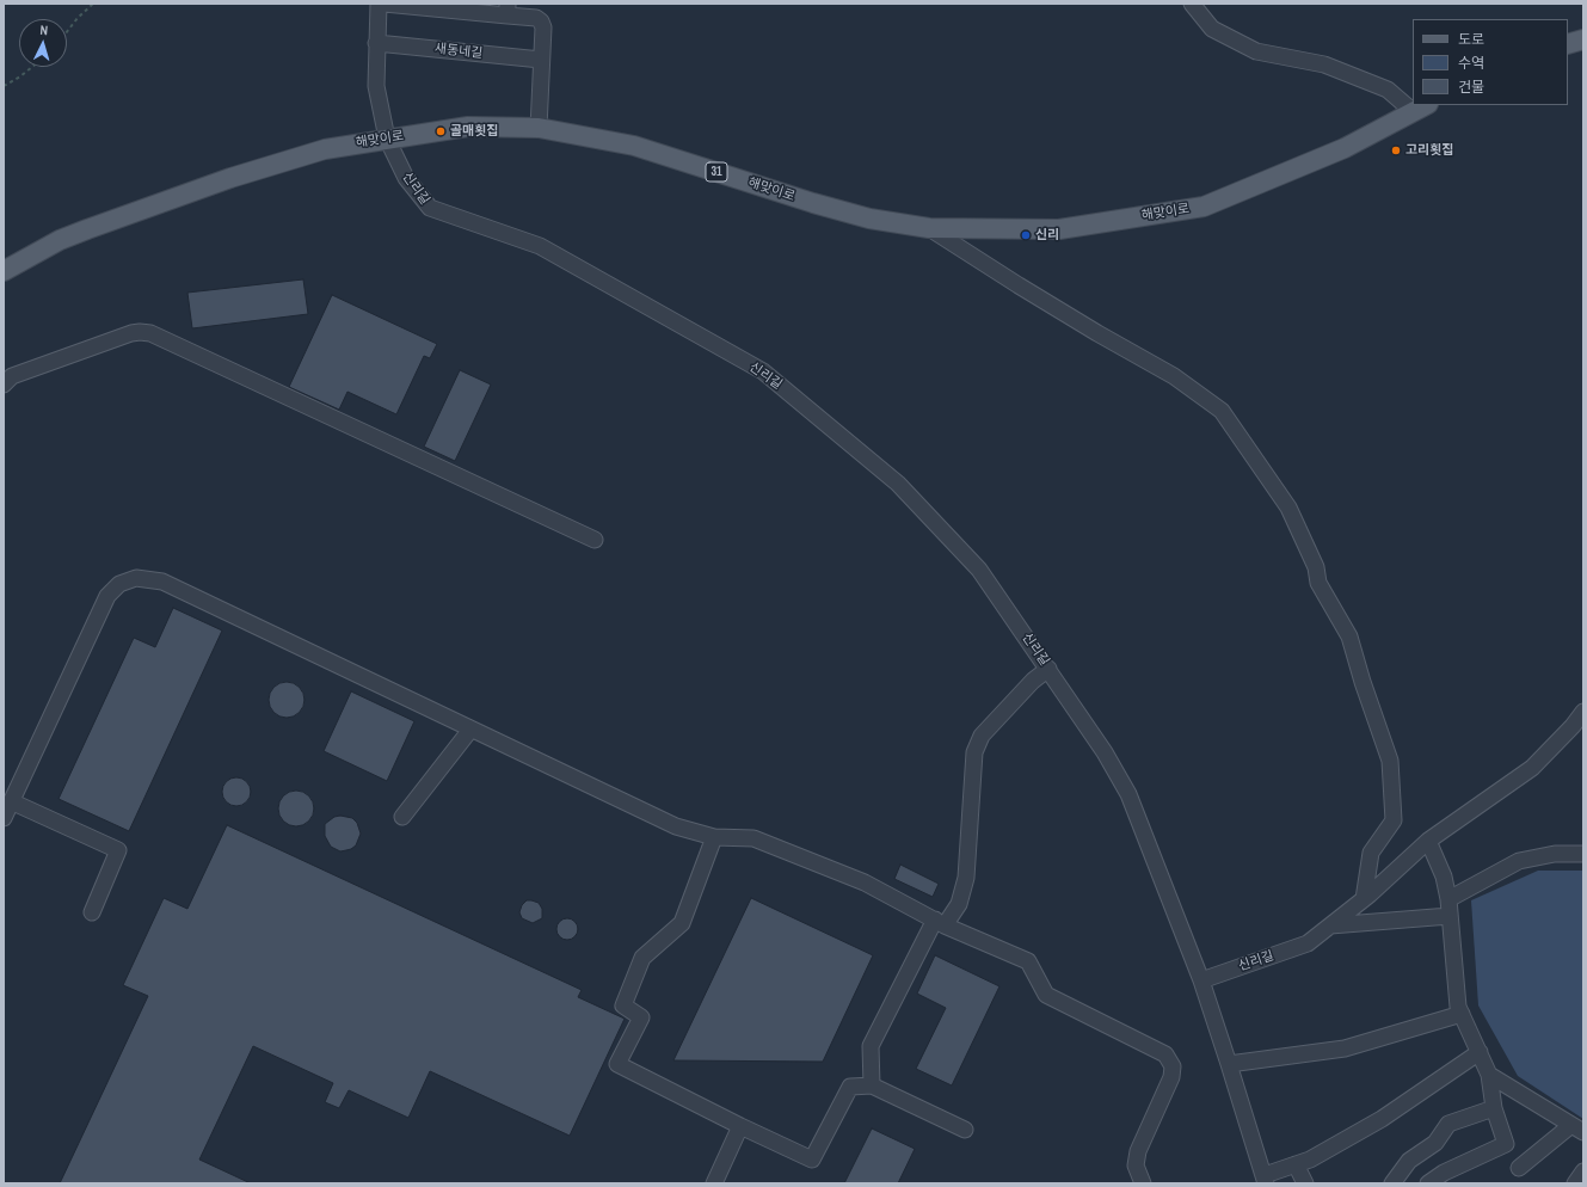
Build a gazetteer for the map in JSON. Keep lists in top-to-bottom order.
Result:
{
  "streets": {
    "main road": ["해맞이로", "31"],
    "street": ["새동네길", "신리길"]
  },
  "crossings": [
    ["해맞이로", "신리길"]
  ],
  "places": ["골매횟집", "고리횟집", "신리"],
  "legend": ["도로", "수역", "건물"],
  "north": "top"
}
